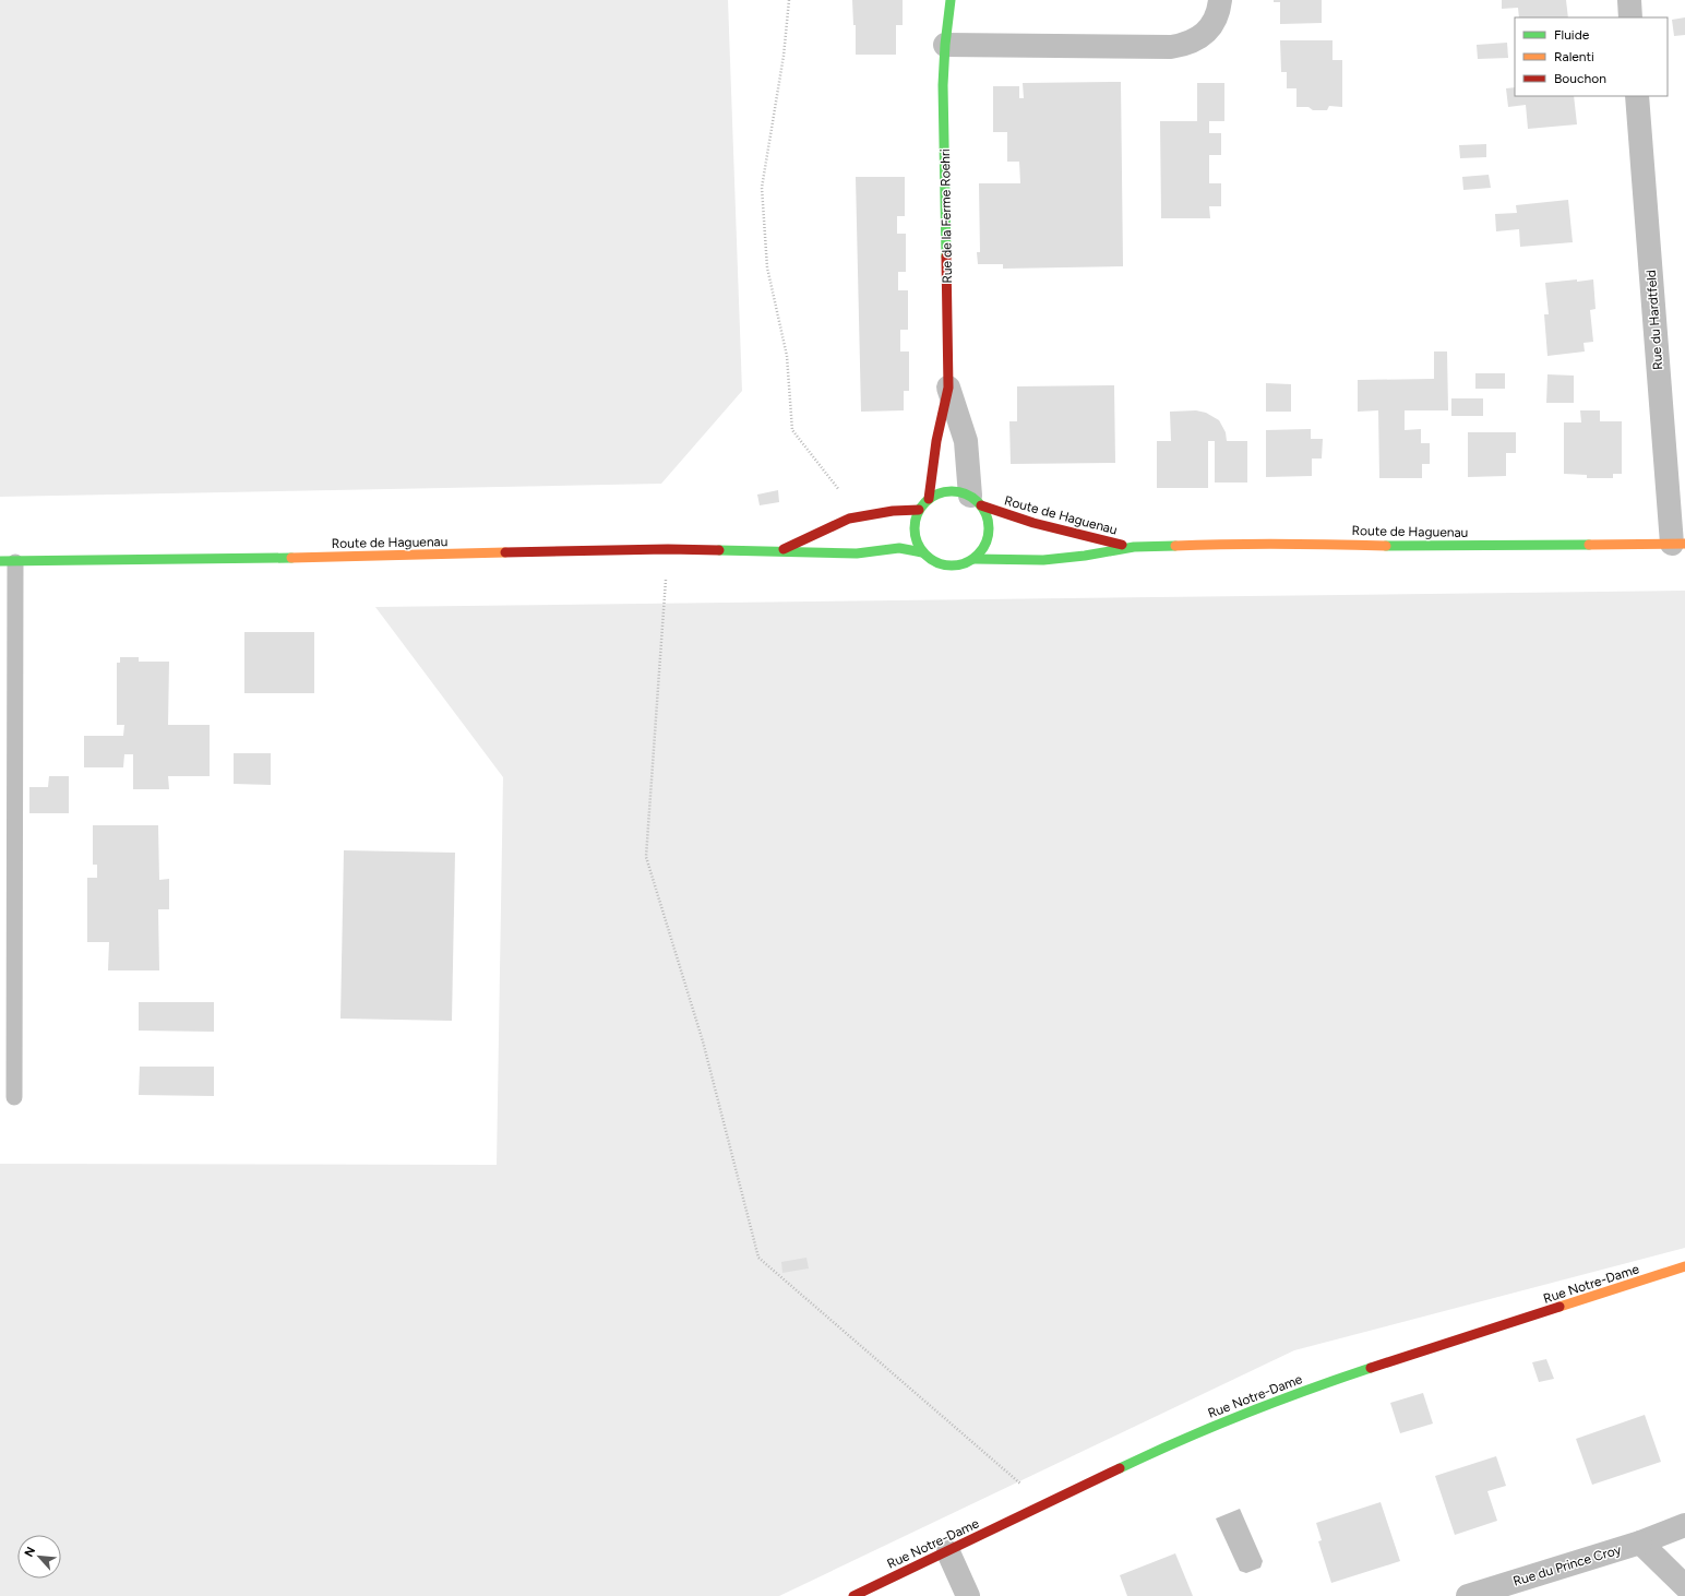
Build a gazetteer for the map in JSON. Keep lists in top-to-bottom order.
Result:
{
  "streets": {
    "street": [
      "Rue de la Ferme Roehri",
      "Rue du Hardtfeld",
      "Route de Haguenau",
      "Rue Notre-Dame",
      "Rue du Prince Croy"
    ]
  },
  "crossings": [
    ["Rue de la Ferme Roehri", "Route de Haguenau"],
    ["Rue du Hardtfeld", "Route de Haguenau"]
  ],
  "legend": ["Fluide", "Ralenti", "Bouchon"],
  "north": "top left"
}
